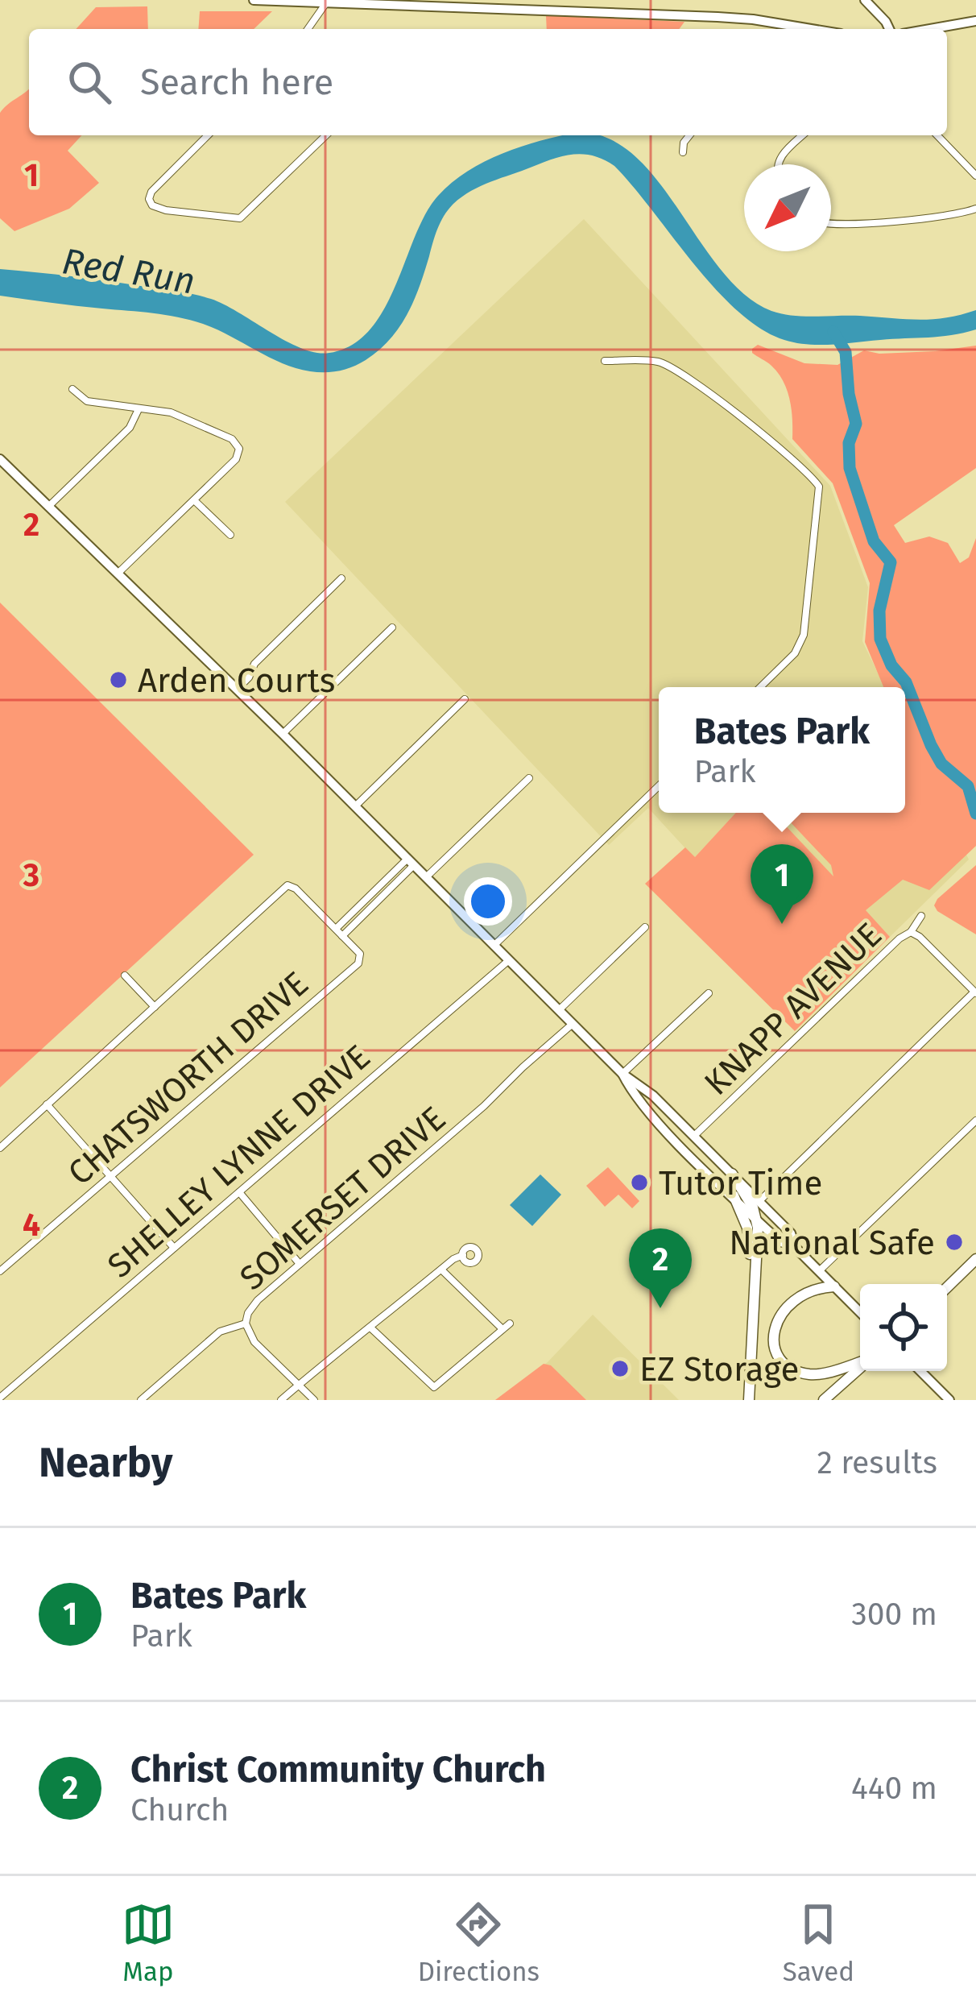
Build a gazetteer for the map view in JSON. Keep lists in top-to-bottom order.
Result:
{
  "streets": {
    "street": [
      "KNAPP AVENUE",
      "CHATSWORTH DRIVE",
      "SHELLEY LYNNE DRIVE",
      "SOMERSET DRIVE"
    ]
  },
  "water": ["Red Run"],
  "places": [
    "Arden Courts",
    "Tutor Time",
    "National Safe",
    "EZ Storage"
  ],
  "north": "bottom left",
  "page": {
    "search": "Search here",
    "popup": ["Bates Park", "Park"],
    "pins": ["1", "2"],
    "heading": ["Nearby", "2 results"],
    "list": [
      {
        "mark": "1",
        "name": "Bates Park",
        "note": "Park",
        "value": "300 m"
      },
      {
        "mark": "2",
        "name": "Christ Community Church",
        "note": "Church",
        "value": "440 m"
      }
    ],
    "nav": ["Map", "Directions", "Saved"]
  },
  "grid": {
    "rows": [
      "1",
      "2",
      "3",
      "4"
    ]
  }
}
